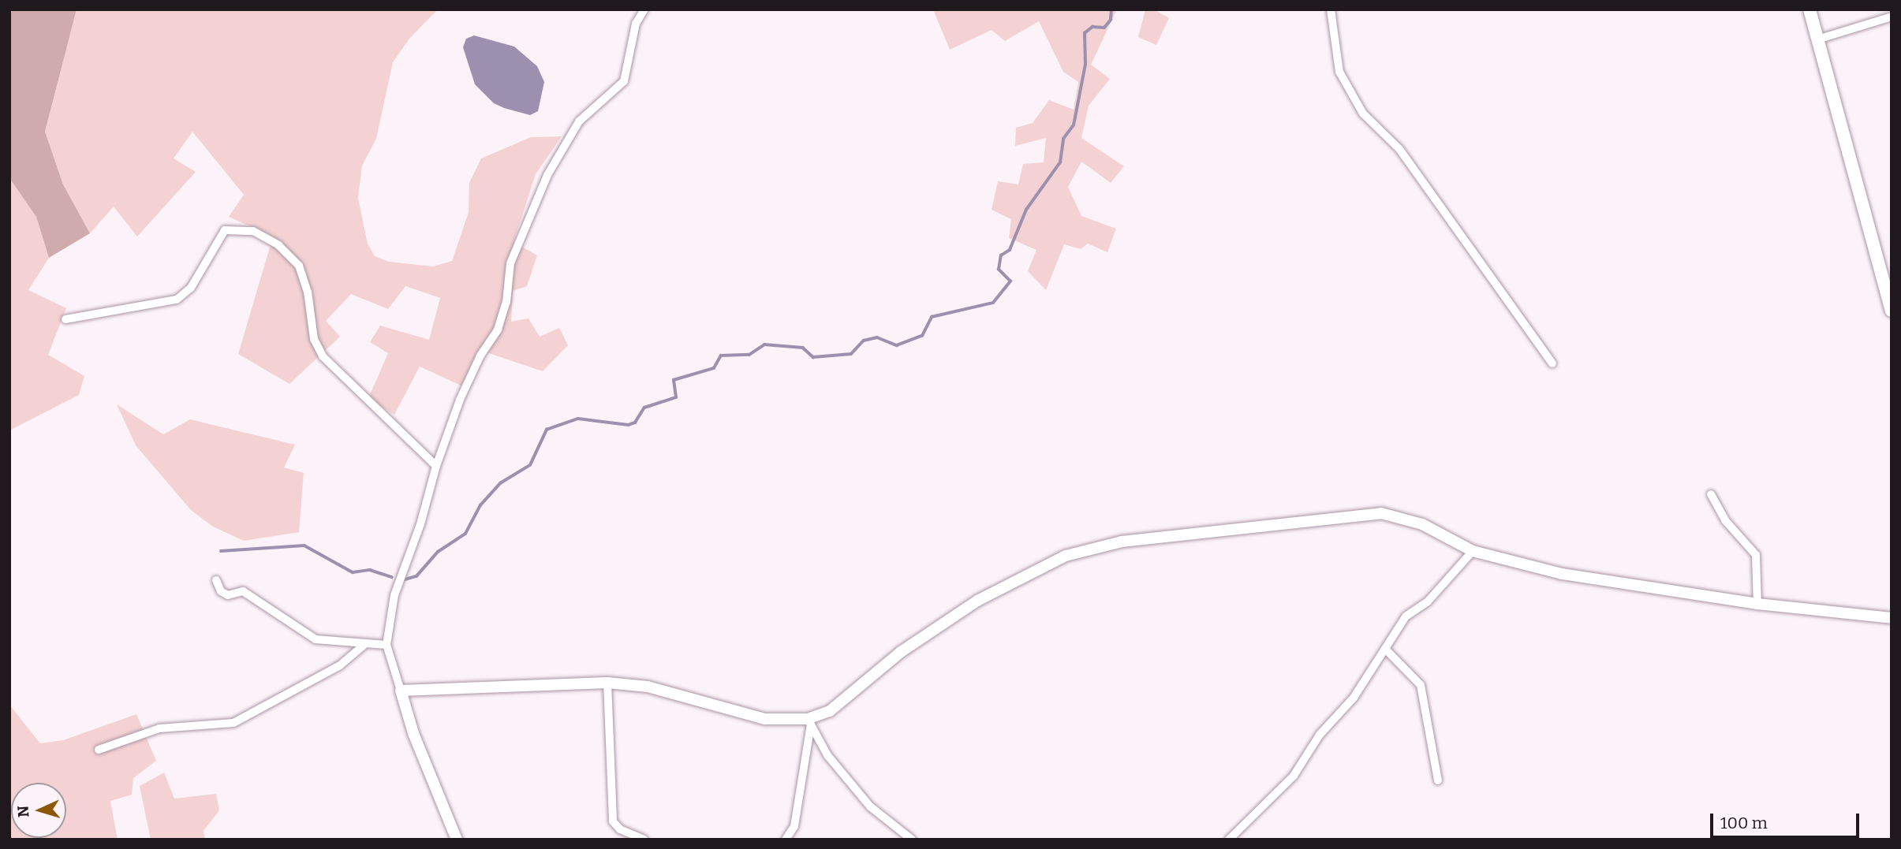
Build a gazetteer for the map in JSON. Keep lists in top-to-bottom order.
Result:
{
  "scale_bar": "100 m",
  "north": "left"
}
